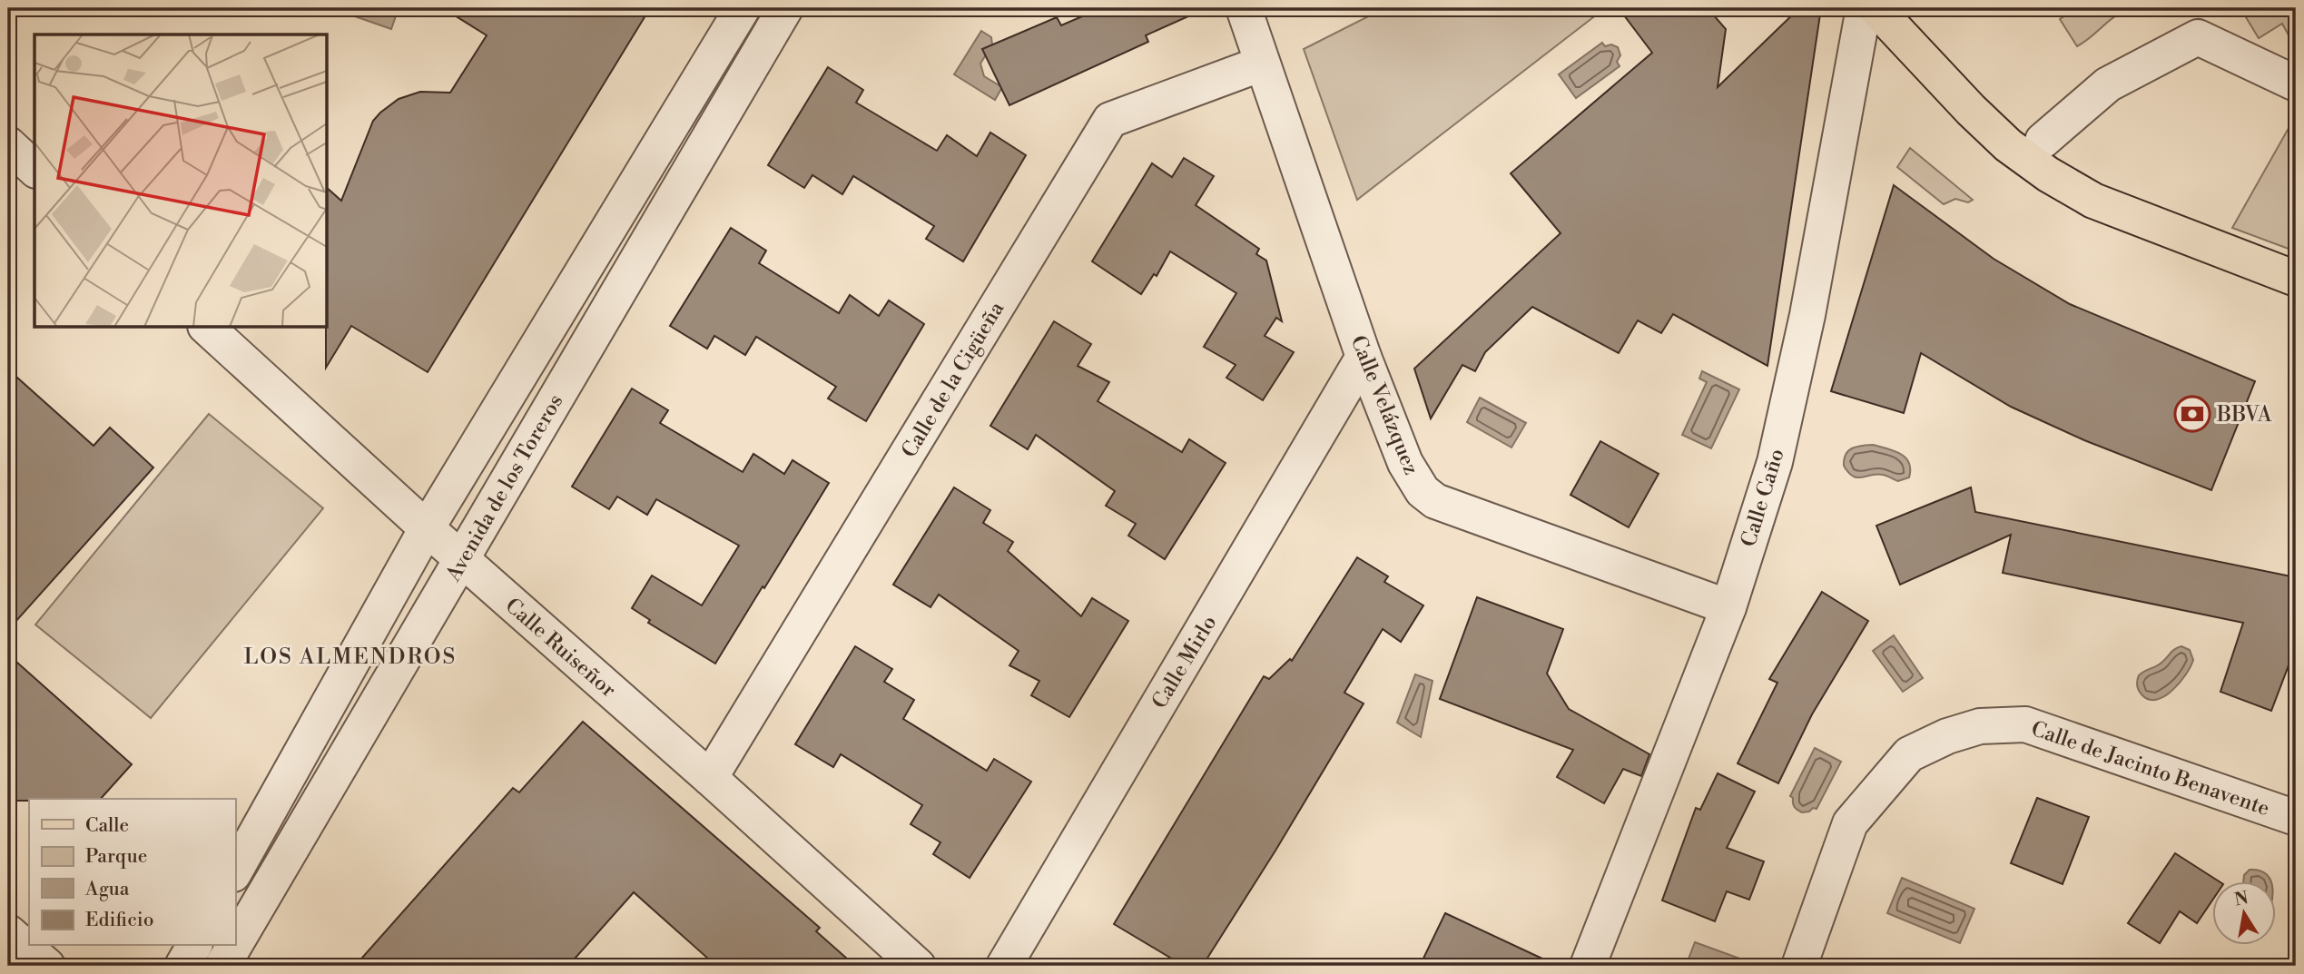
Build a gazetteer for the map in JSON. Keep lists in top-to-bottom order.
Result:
{
  "streets": {
    "street": [
      "Calle de la Cigüeña",
      "Calle Velázquez",
      "Avenida de los Toreros",
      "Calle Caño",
      "Calle Ruiseñor",
      "Calle Mirlo",
      "Calle de Jacinto Benavente"
    ]
  },
  "crossings": [
    ["Calle de la Cigüeña", "Calle Velázquez"],
    ["Calle de la Cigüeña", "Calle Ruiseñor"],
    ["Calle Velázquez", "Calle Caño"],
    ["Calle Velázquez", "Calle Mirlo"],
    ["Avenida de los Toreros", "Calle Ruiseñor"]
  ],
  "districts": ["LOS ALMENDROS"],
  "places": {
    "bank": ["BBVA"]
  },
  "legend": [
    "Calle",
    "Parque",
    "Agua",
    "Edificio"
  ],
  "north": "top"
}
